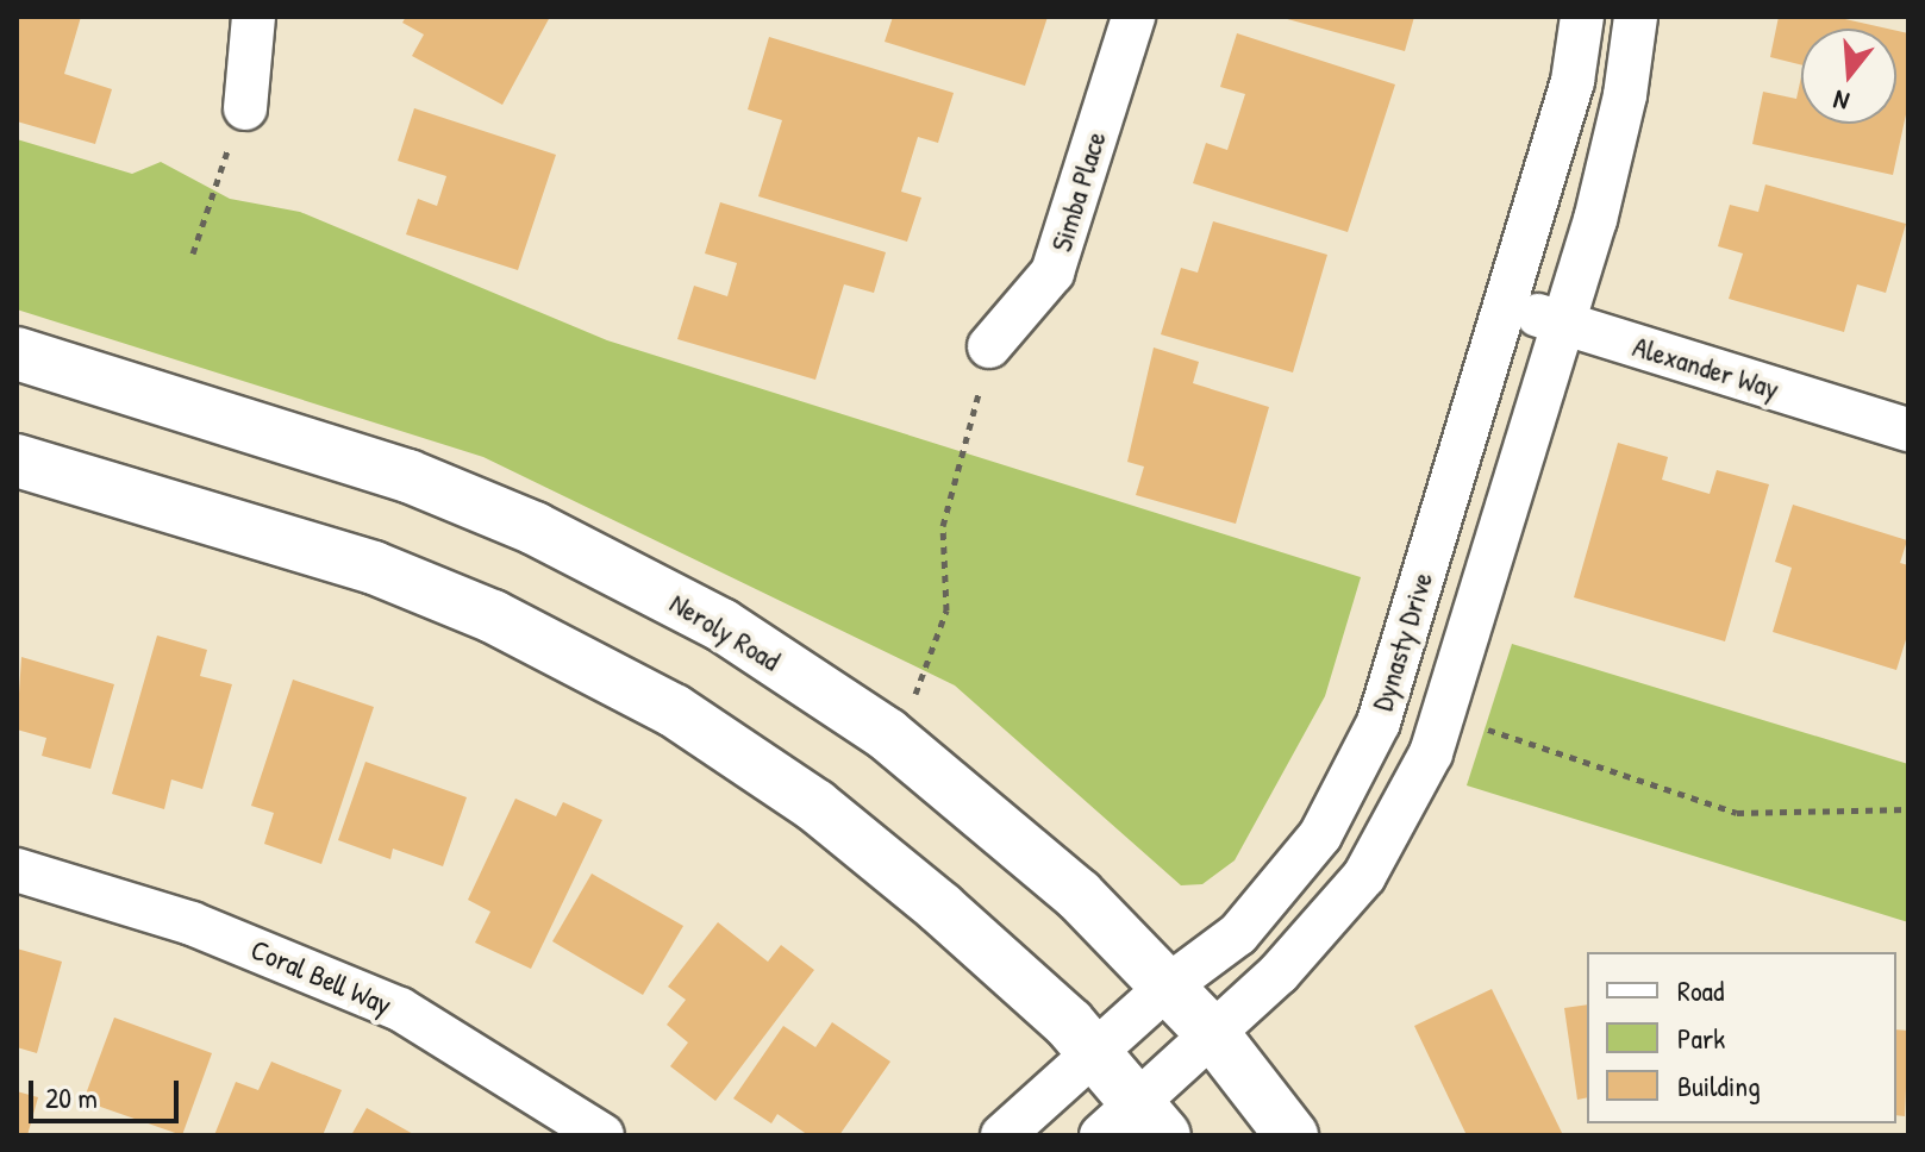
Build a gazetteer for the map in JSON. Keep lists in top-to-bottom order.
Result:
{
  "streets": {
    "street": [
      "Simba Place",
      "Alexander Way",
      "Neroly Road",
      "Dynasty Drive",
      "Coral Bell Way"
    ]
  },
  "crossings": [
    ["Alexander Way", "Dynasty Drive"],
    ["Neroly Road", "Dynasty Drive"]
  ],
  "legend": ["Road", "Park", "Building"],
  "scale_bar": "20 m",
  "north": "bottom"
}
